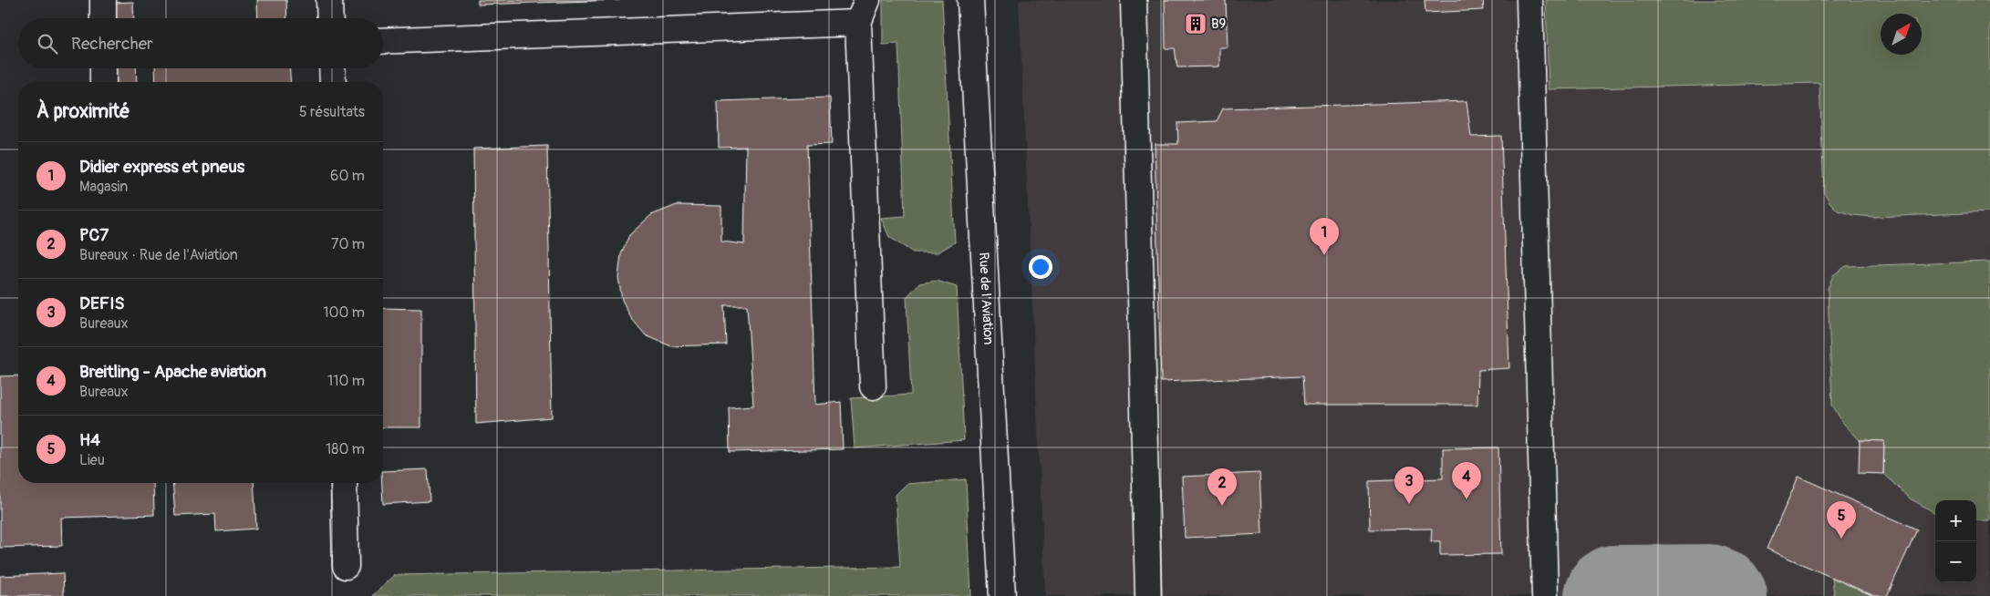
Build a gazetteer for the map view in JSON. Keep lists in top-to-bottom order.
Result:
{
  "streets": {
    "street": ["Rue de l'Aviation"]
  },
  "places": {
    "building": ["B9"]
  },
  "north": "top right",
  "page": {
    "search": "Rechercher",
    "heading": ["À proximité", "5 résultats"],
    "list": [
      {
        "mark": "1",
        "name": "Didier express et pneus",
        "note": "Magasin",
        "value": "60 m"
      },
      {
        "mark": "2",
        "name": "PC7",
        "note": "Bureaux · Rue de l'Aviation",
        "value": "70 m"
      },
      {
        "mark": "3",
        "name": "DEFIS",
        "note": "Bureaux",
        "value": "100 m"
      },
      {
        "mark": "4",
        "name": "Breitling - Apache aviation",
        "note": "Bureaux",
        "value": "110 m"
      },
      {
        "mark": "5",
        "name": "H4",
        "note": "Lieu",
        "value": "180 m"
      }
    ],
    "pins": [
      "1",
      "4",
      "3",
      "2",
      "5"
    ],
    "map_buttons": ["+", "−"]
  }
}
